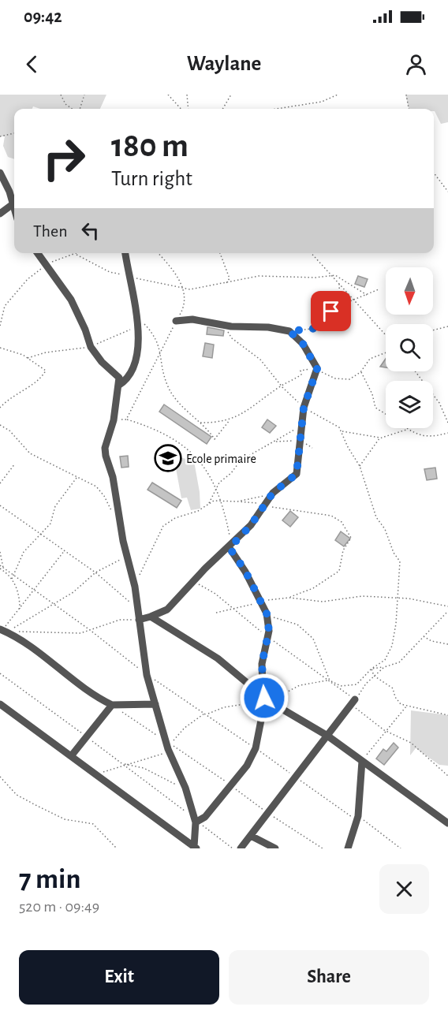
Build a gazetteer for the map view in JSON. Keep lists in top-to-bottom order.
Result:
{
  "places": {
    "school or university": ["Ecole primaire"]
  },
  "north": "bottom",
  "page": {
    "status": "09:42",
    "header": "Waylane",
    "turn": ["180 m", "Turn right"],
    "then": "Then",
    "heading": ["7 min", "520 m · 09:49"],
    "buttons": ["Exit", "Share"]
  }
}
